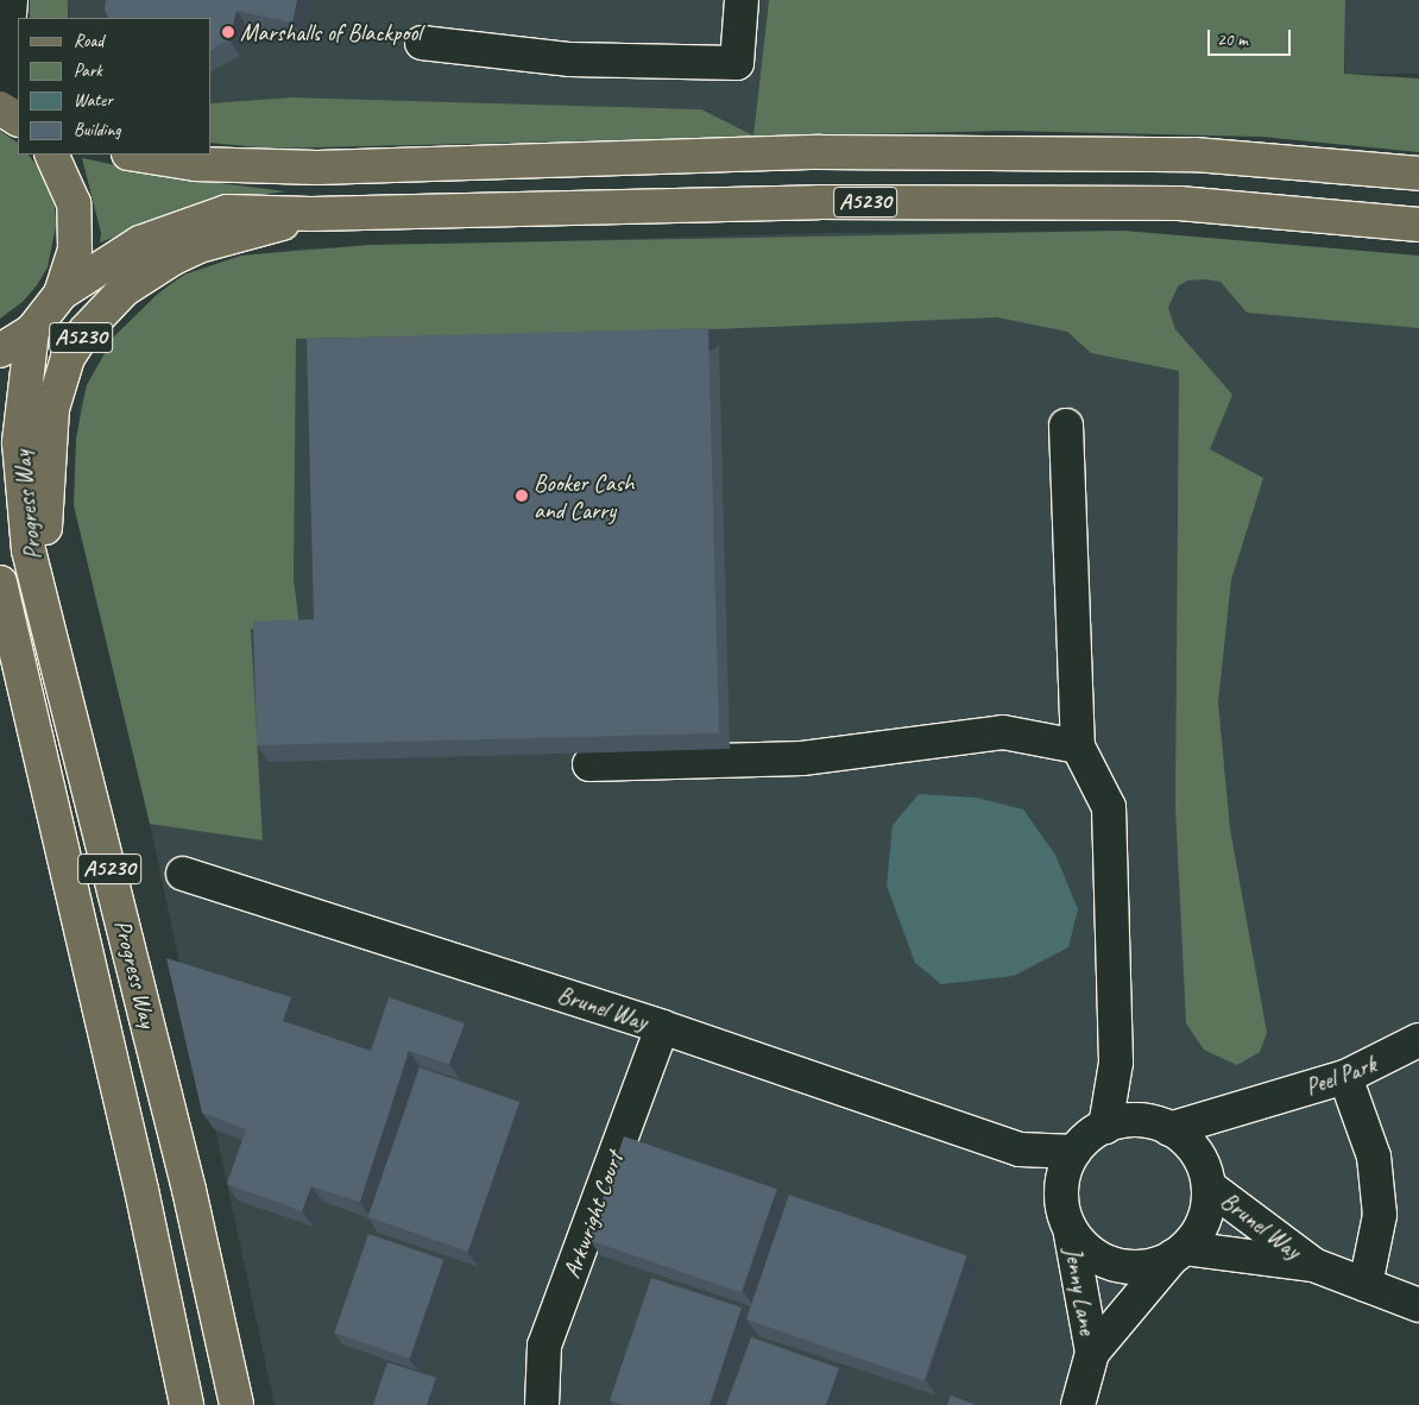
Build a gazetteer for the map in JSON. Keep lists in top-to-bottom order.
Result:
{
  "streets": {
    "main road": ["A5230", "Progress Way"],
    "street": [
      "Brunel Way",
      "Peel Park",
      "Arkwright Court",
      "Jenny Lane"
    ]
  },
  "crossings": [
    ["A5230", "Progress Way"],
    ["Brunel Way", "Peel Park"],
    ["Brunel Way", "Arkwright Court"],
    ["Brunel Way", "Jenny Lane"],
    ["Peel Park", "Jenny Lane"]
  ],
  "places": ["Marshalls of Blackpool", "Booker Cash and Carry"],
  "legend": [
    "Road",
    "Park",
    "Water",
    "Building"
  ],
  "scale_bar": "20 m"
}
